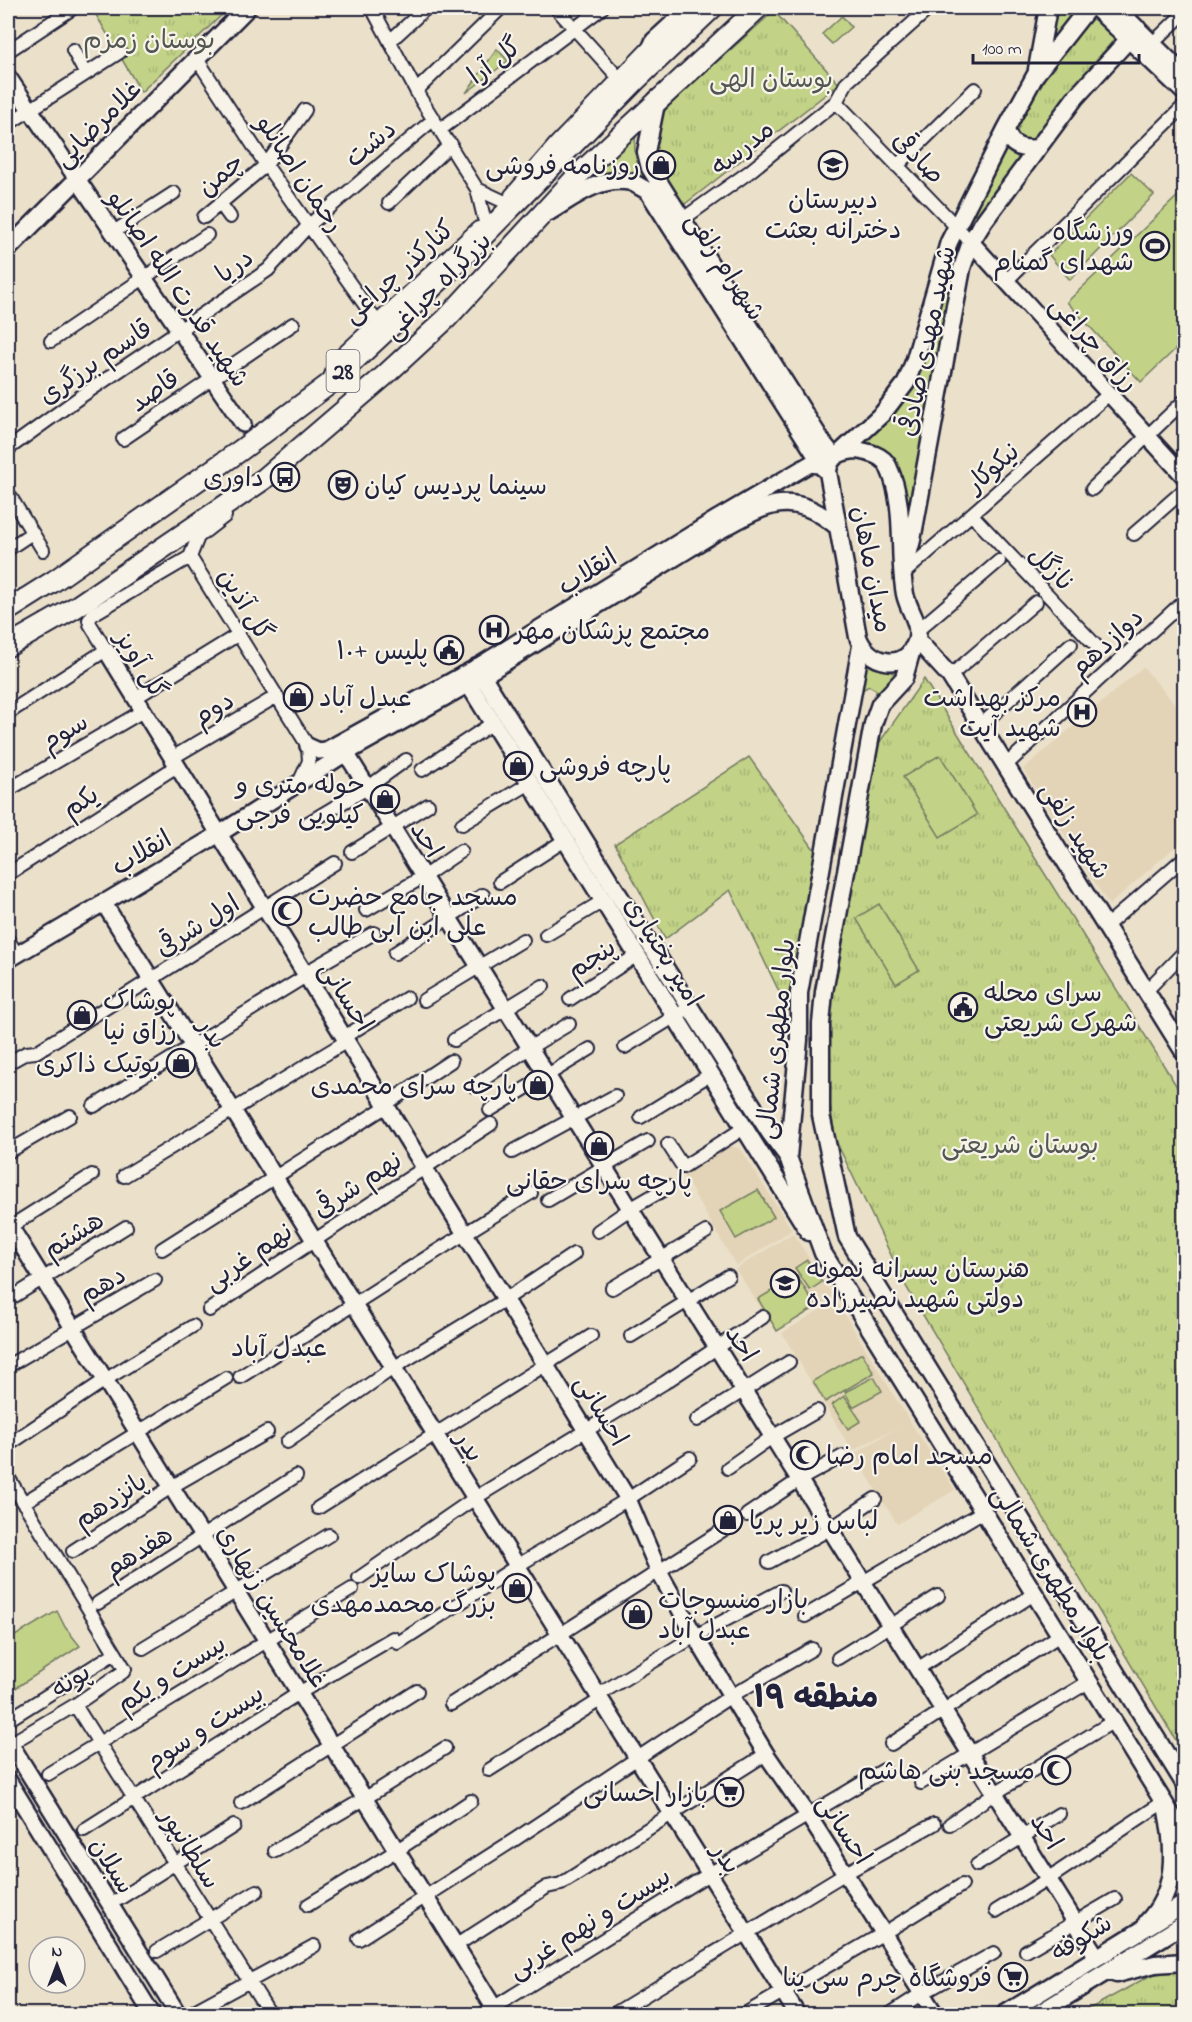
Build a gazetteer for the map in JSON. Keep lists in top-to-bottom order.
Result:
{
  "streets": {
    "highway": ["بزرگراه چراغی", "28"],
    "main road": [
      "غلامرضایی",
      "شهرام زلفی",
      "شهید مهدی صادقی",
      "میدان ماهان",
      "شهید زلفی",
      "امیر بختیاری",
      "بلوار مطهری شمالی",
      "شکوفه"
    ],
    "street": [
      "گل آرا",
      "دشت",
      "مدرسه",
      "صادقی",
      "رحمان اصانلو",
      "چمن",
      "دریا",
      "کنارکذر چراغی",
      "شهید قدرت الله اصانلو",
      "رزاق چراغی",
      "قاسم برزگری",
      "قاصد",
      "نیکوکار",
      "نازگل",
      "انقلاب",
      "گل آذین",
      "دوازدهم",
      "گل آویز",
      "دوم",
      "سوم",
      "یکم",
      "احد",
      "اول شرقی",
      "پنجم",
      "احسانی",
      "بدر",
      "نهم شرقی",
      "هشتم",
      "نهم غربی",
      "دهم",
      "پانزدهم",
      "هفدهم",
      "غلامحسین زنهاری",
      "بیست و یکم",
      "پونه",
      "بیست و سوم",
      "سلطانپور",
      "سبلان",
      "بیست و نهم غربی"
    ]
  },
  "crossings": [
    ["گل آرا", "دشت"],
    ["غلامرضایی", "رحمان اصانلو"],
    ["غلامرضایی", "شهید قدرت الله اصانلو"],
    ["دشت", "رحمان اصانلو"],
    ["دشت", "دریا"],
    ["مدرسه", "صادقی"],
    ["مدرسه", "شهرام زلفی"],
    ["صادقی", "شهید مهدی صادقی"],
    ["صادقی", "رزاق چراغی"],
    ["رحمان اصانلو", "چمن"],
    ["رحمان اصانلو", "دریا"],
    ["رحمان اصانلو", "کنارکذر چراغی"],
    ["دریا", "شهید قدرت الله اصانلو"],
    ["دریا", "قاسم برزگری"],
    ["شهرام زلفی", "بزرگراه چراغی"],
    ["شهرام زلفی", "شهید مهدی صادقی"],
    ["شهرام زلفی", "میدان ماهان"],
    ["شهرام زلفی", "انقلاب"],
    ["کنارکذر چراغی", "بزرگراه چراغی"],
    ["بزرگراه چراغی", "گل آذین"],
    ["شهید قدرت الله اصانلو", "قاسم برزگری"],
    ["شهید قدرت الله اصانلو", "قاصد"],
    ["شهید مهدی صادقی", "رزاق چراغی"],
    ["شهید مهدی صادقی", "نیکوکار"],
    ["شهید مهدی صادقی", "میدان ماهان"],
    ["شهید مهدی صادقی", "انقلاب"],
    ["رزاق چراغی", "نیکوکار"],
    ["نیکوکار", "نازگل"],
    ["نیکوکار", "میدان ماهان"],
    ["میدان ماهان", "انقلاب"],
    ["میدان ماهان", "شهید زلفی"],
    ["میدان ماهان", "بلوار مطهری شمالی"],
    ["انقلاب", "گل آذین"],
    ["انقلاب", "گل آویز"],
    ["انقلاب", "احد"],
    ["انقلاب", "امیر بختیاری"],
    ["انقلاب", "احسانی"],
    ["انقلاب", "بدر"],
    ["گل آذین", "گل آویز"],
    ["گل آذین", "دوم"],
    ["گل آذین", "سوم"],
    ["دوازدهم", "شهید زلفی"],
    ["گل آویز", "دوم"],
    ["گل آویز", "سوم"],
    ["گل آویز", "یکم"],
    ["گل آویز", "احسانی"],
    ["دوم", "یکم"],
    ["شهید زلفی", "بلوار مطهری شمالی"],
    ["احد", "شکوفه"],
    ["اول شرقی", "احسانی"],
    ["اول شرقی", "بدر"],
    ["امیر بختیاری", "پنجم"],
    ["امیر بختیاری", "بلوار مطهری شمالی"],
    ["احسانی", "نهم شرقی"],
    ["احسانی", "بیست و سوم"],
    ["احسانی", "بیست و نهم غربی"],
    ["بدر", "نهم شرقی"],
    ["بدر", "نهم غربی"],
    ["بدر", "بیست و سوم"],
    ["بدر", "بیست و نهم غربی"],
    ["نهم شرقی", "نهم غربی"],
    ["هشتم", "غلامحسین زنهاری"],
    ["دهم", "غلامحسین زنهاری"],
    ["پانزدهم", "غلامحسین زنهاری"],
    ["هفدهم", "غلامحسین زنهاری"],
    ["غلامحسین زنهاری", "بیست و یکم"],
    ["غلامحسین زنهاری", "بیست و سوم"],
    ["غلامحسین زنهاری", "بیست و نهم غربی"],
    ["بیست و یکم", "سلطانپور"],
    ["پونه", "سلطانپور"],
    ["پونه", "سبلان"],
    ["بیست و سوم", "سلطانپور"]
  ],
  "districts": ["عبدل آباد", "منطقه ۱۹"],
  "parks": ["بوستان زمزم", "بوستان الهی", "بوستان شریعتی"],
  "places": {
    "shop": [
      "روزنامه فروشی",
      "عبدل آباد",
      "پارچه فروشی",
      "حوله متری و کیلویی فرجی",
      "پوشاک رزاق نیا",
      "بوتیک ذاکری",
      "پارچه سرای محمدی",
      "پارچه سرای حقانی",
      "لباس زیر پریا",
      "پوشاک سایز بزرگ محمدمهدی",
      "بازار منسوجات عبدل آباد"
    ],
    "school or university": ["دبیرستان دخترانه بعثت", "هنرستان پسرانه نمونه دولتی شهید نصیرزاده"],
    "sports": ["ورزشگاه شهدای گمنام"],
    "bus stop": ["داوری"],
    "theatre": ["سینما پردیس کیان"],
    "hospital": ["مجتمع پزشکان مهر", "مرکز بهداشت شهید آیت"],
    "public building": ["پلیس +۱۰", "سرای محله شهرک شریعتی"],
    "mosque": ["مسجد جامع حضرت علی ابن ابی طالب", "مسجد امام رضا", "مسجد بنی هاشم"],
    "supermarket": ["بازار احسانی", "فروشگاه چرم سی ینا"]
  },
  "scale_bar": "100 m",
  "north": "top"
}
